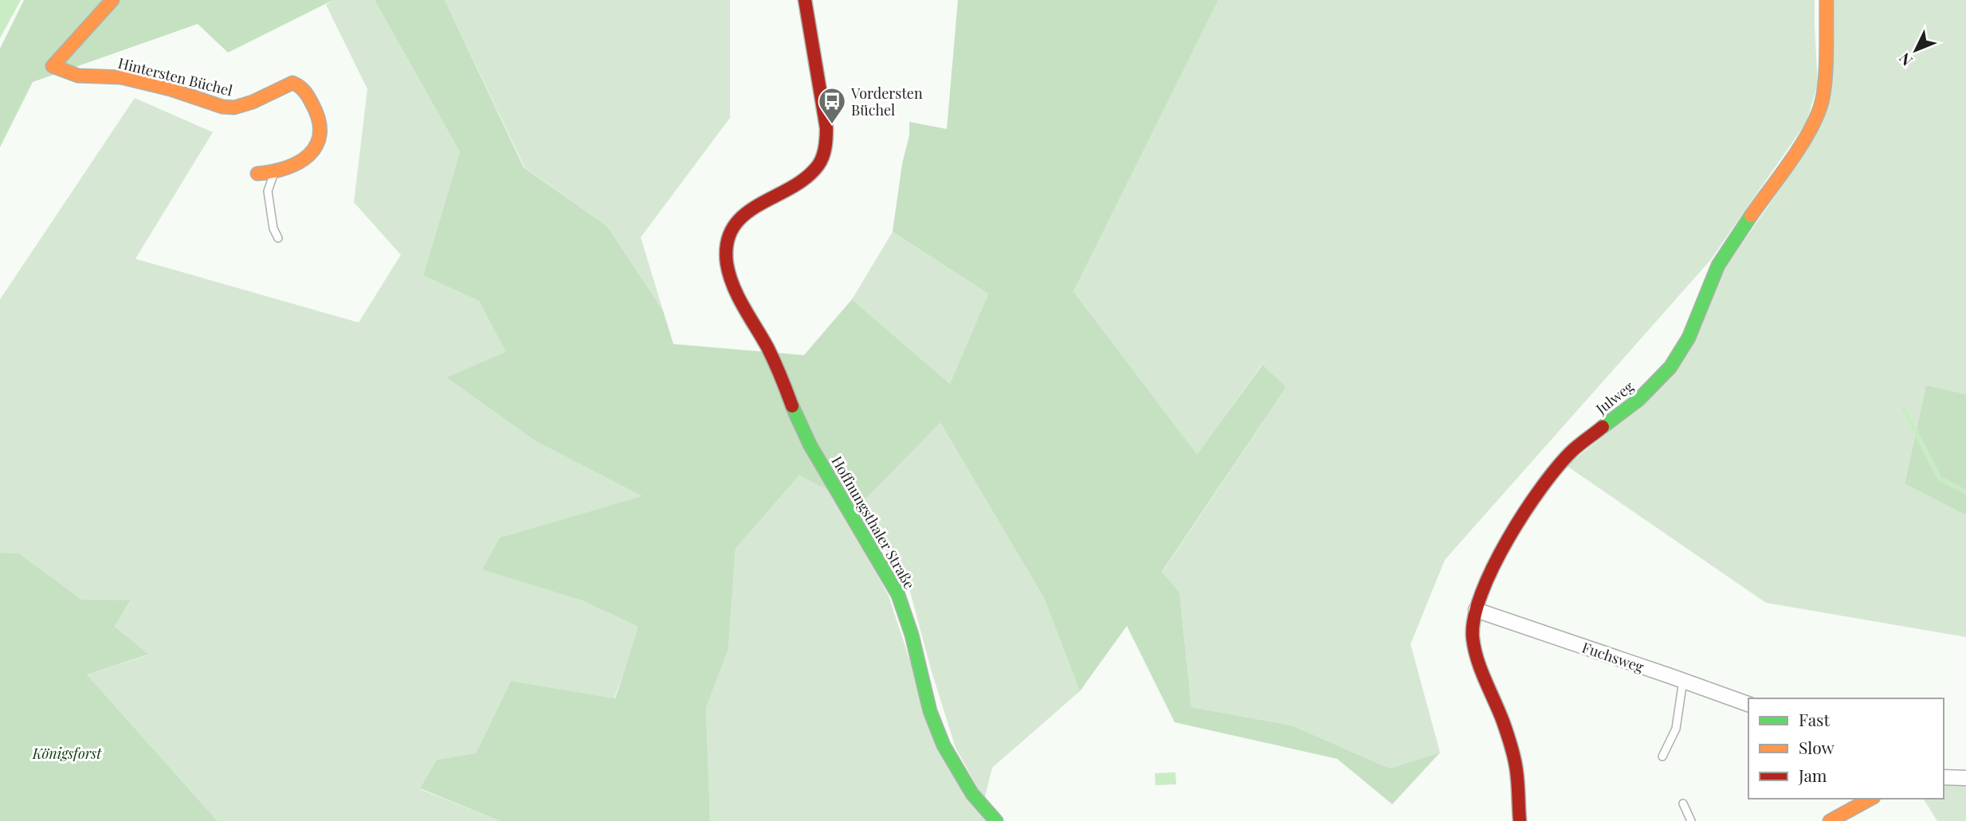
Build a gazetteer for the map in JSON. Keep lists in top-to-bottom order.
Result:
{
  "streets": {
    "street": [
      "Hintersten Büchel",
      "Julweg",
      "Hoffnungsthaler Straße",
      "Fuchsweg"
    ]
  },
  "crossings": [
    ["Julweg", "Fuchsweg"]
  ],
  "parks": ["Königsforst"],
  "places": {
    "bus stop": ["Vordersten Büchel"]
  },
  "legend": ["Fast", "Slow", "Jam"],
  "north": "bottom left"
}
